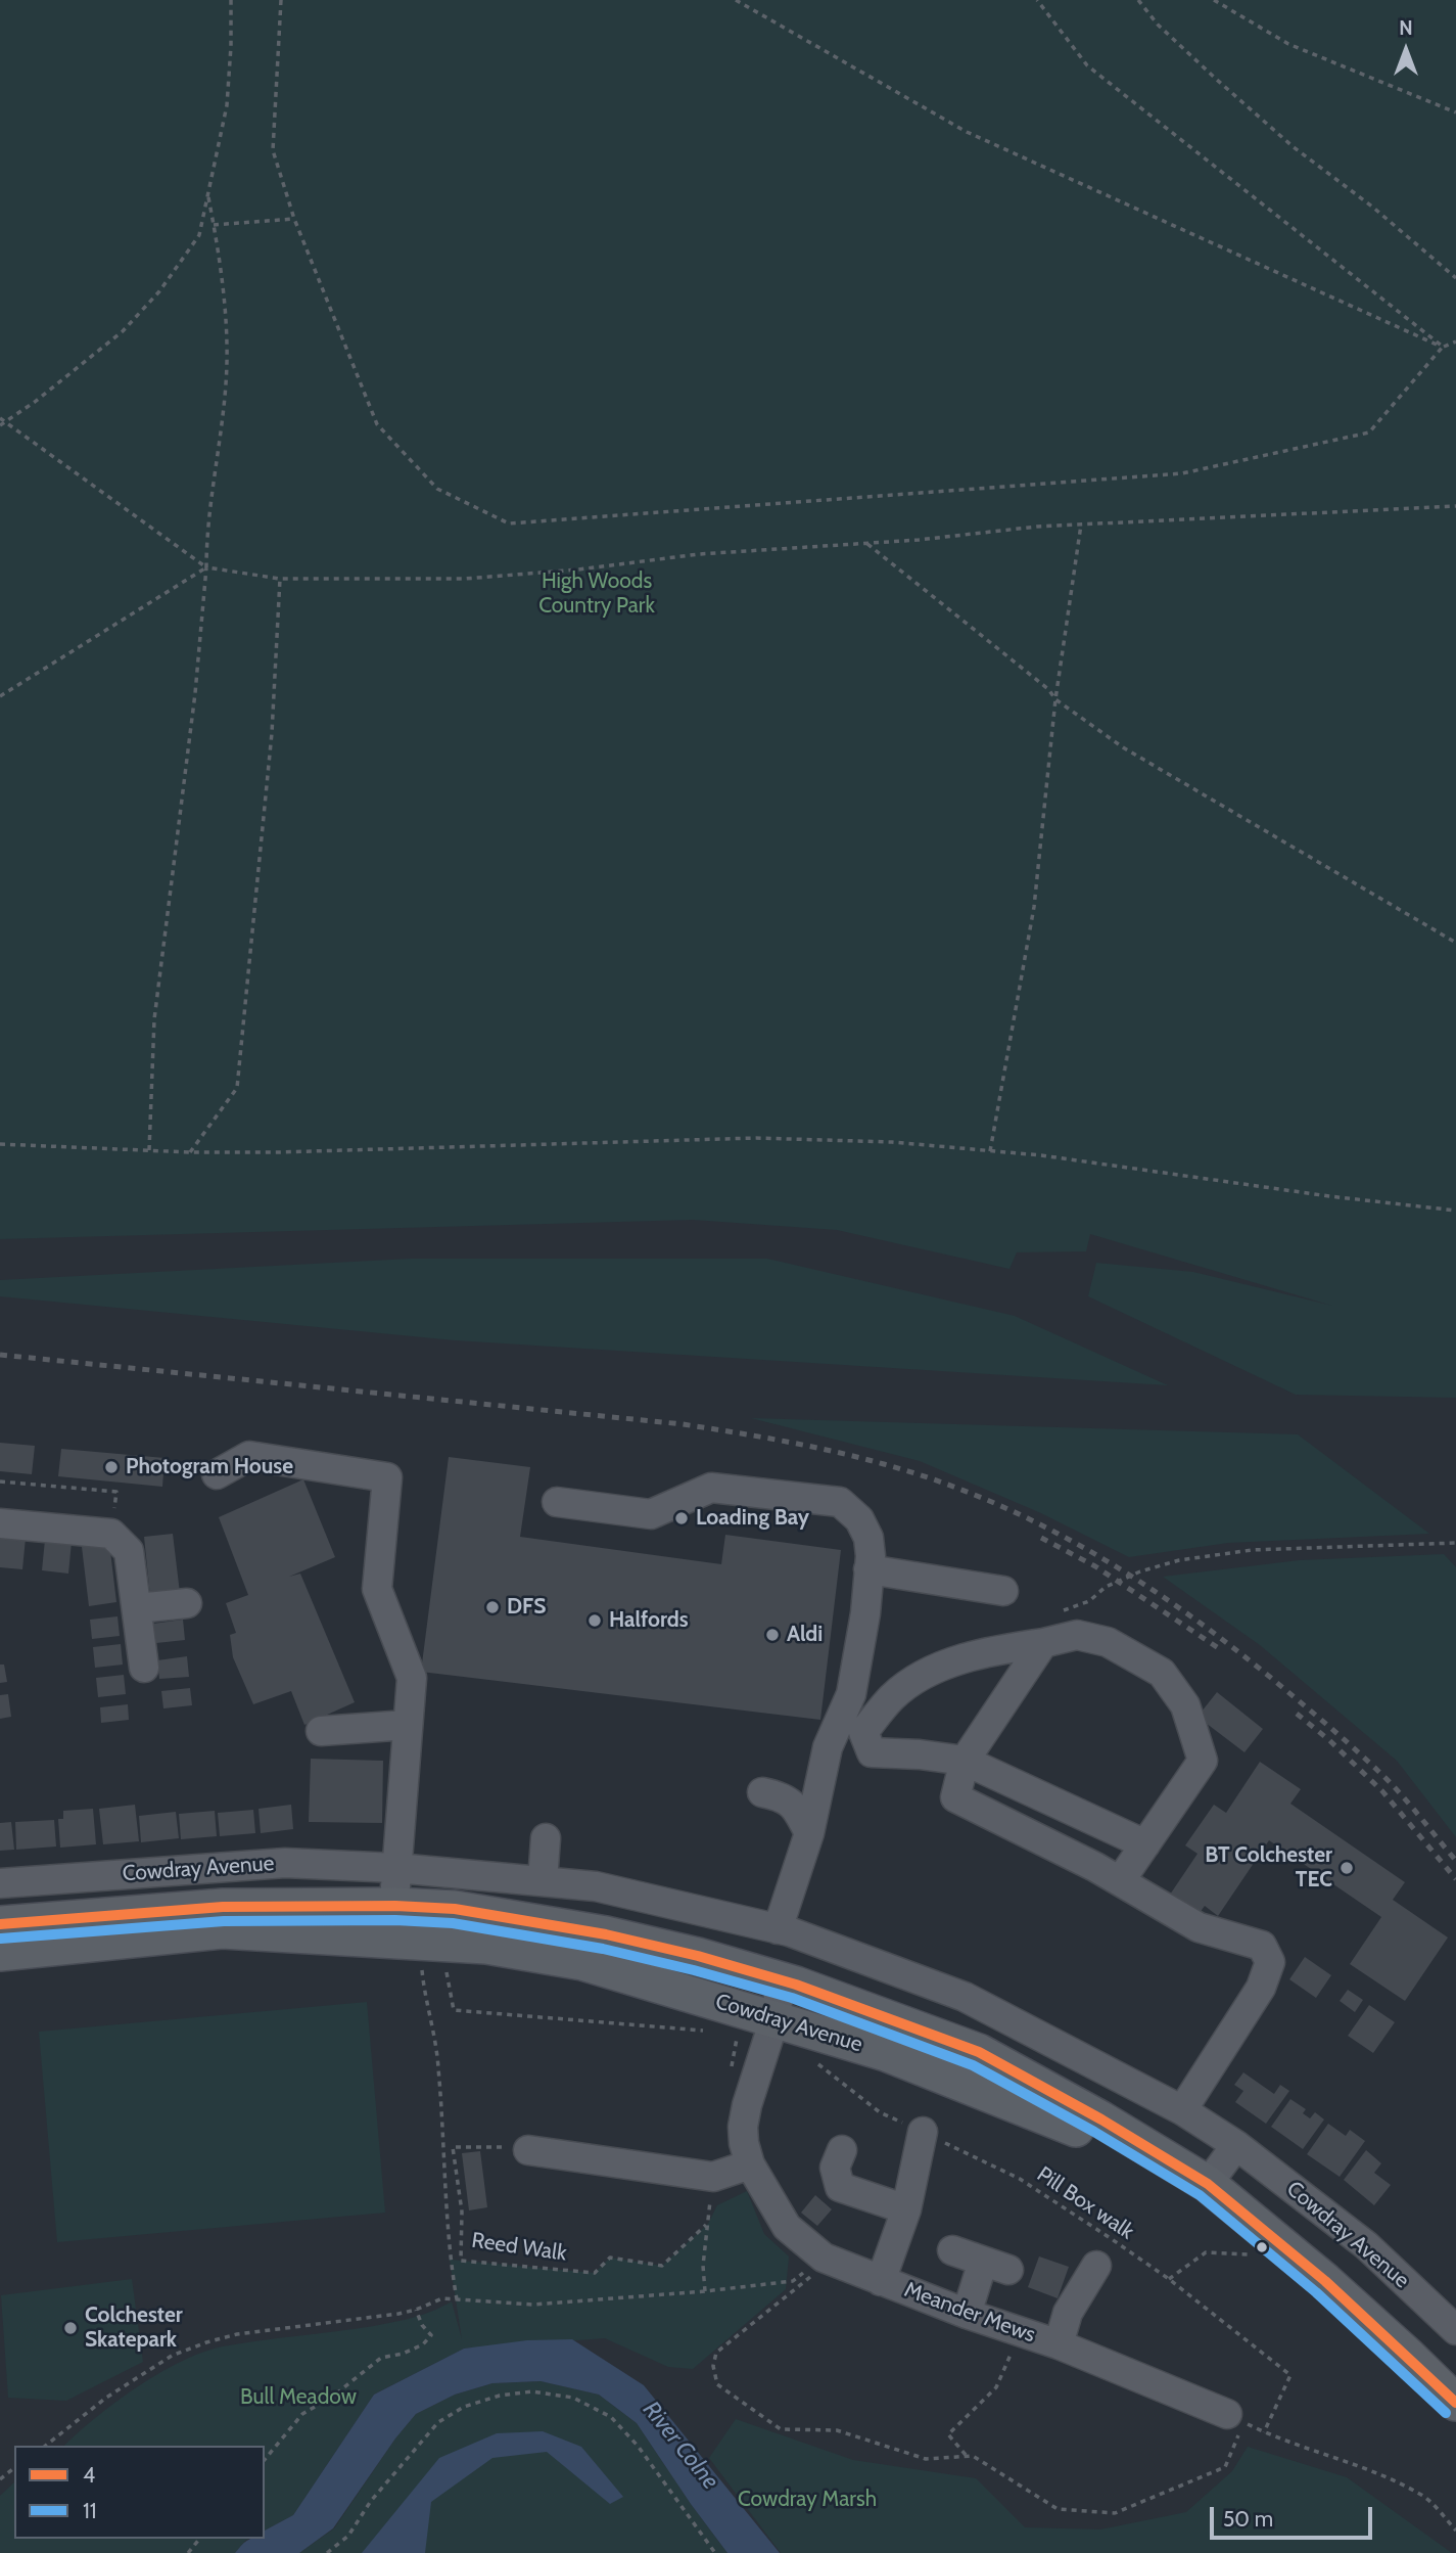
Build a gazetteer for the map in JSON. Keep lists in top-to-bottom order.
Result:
{
  "streets": {
    "main road": ["Cowdray Avenue"],
    "street": ["Meander Mews"],
    "path": ["Pill Box walk", "Reed Walk"]
  },
  "crossings": [
    ["Cowdray Avenue", "Meander Mews"]
  ],
  "water": ["River Colne"],
  "parks": ["High Woods Country Park", "Bull Meadow", "Cowdray Marsh"],
  "places": [
    "Photogram House",
    "Loading Bay",
    "DFS",
    "Halfords",
    "Aldi",
    "BT Colchester TEC",
    "Colchester Skatepark"
  ],
  "lines": ["transit line 4", "transit line 11"],
  "legend": ["4", "11"],
  "scale_bar": "50 m",
  "north": "top"
}
